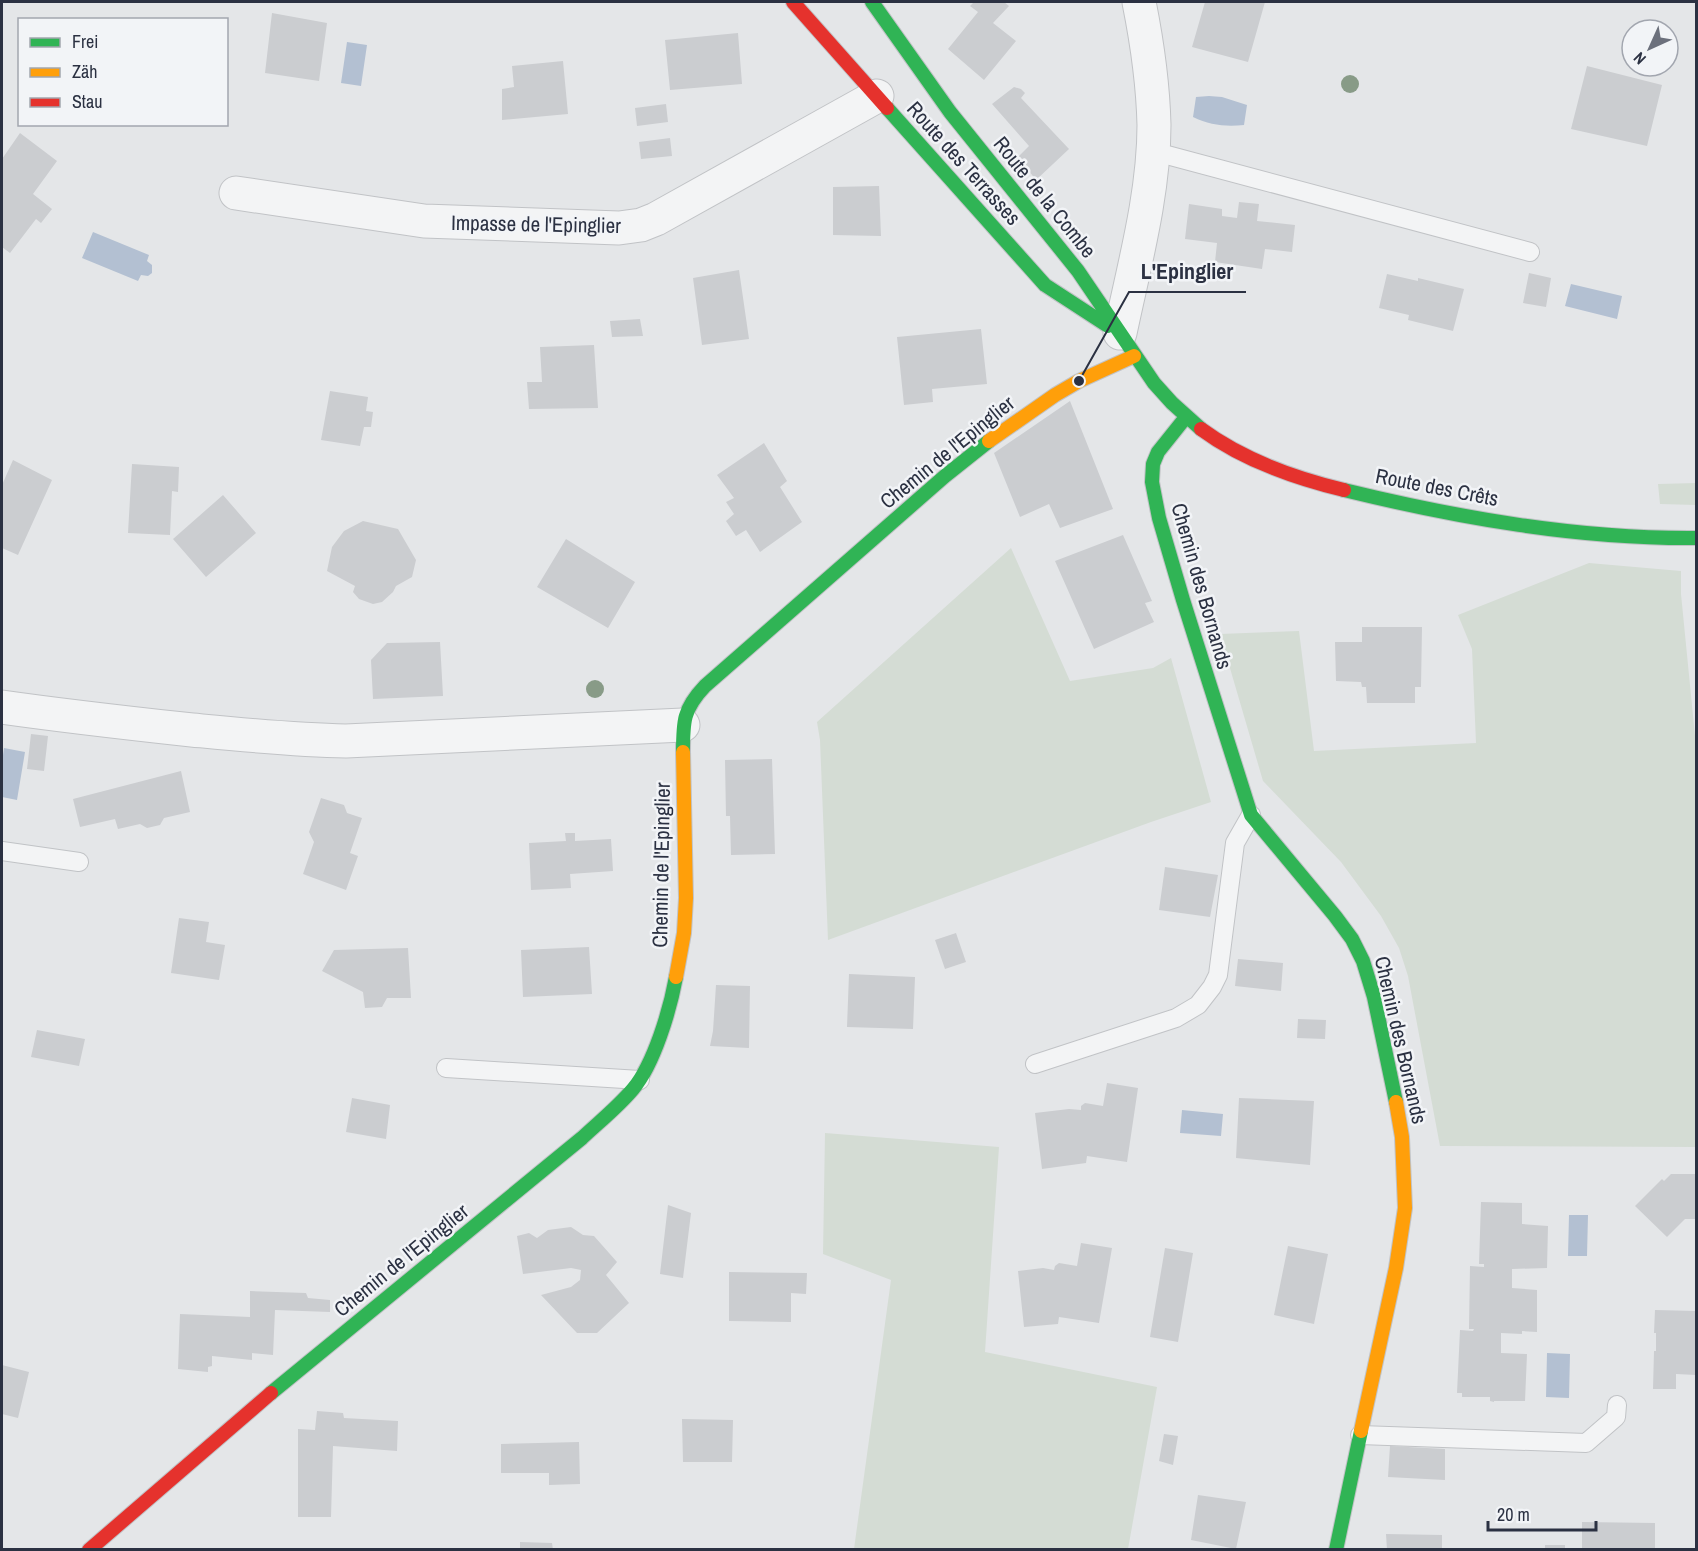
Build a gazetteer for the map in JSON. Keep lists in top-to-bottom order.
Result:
{
  "streets": {
    "street": [
      "Route des Terrasses",
      "Route de la Combe",
      "Impasse de l'Epinglier",
      "Chemin de l'Epinglier",
      "Route des Crêts",
      "Chemin des Bornands"
    ]
  },
  "crossings": [
    ["Route des Terrasses", "Route de la Combe"],
    ["Route des Terrasses", "Impasse de l'Epinglier"],
    ["Route des Terrasses", "Chemin de l'Epinglier"],
    ["Route de la Combe", "Chemin de l'Epinglier"],
    ["Route de la Combe", "Route des Crêts"],
    ["Route de la Combe", "Chemin des Bornands"],
    ["Route des Crêts", "Chemin des Bornands"]
  ],
  "places": ["L'Epinglier"],
  "legend": ["Frei", "Zäh", "Stau"],
  "scale_bar": "20 m",
  "north": "bottom left"
}
